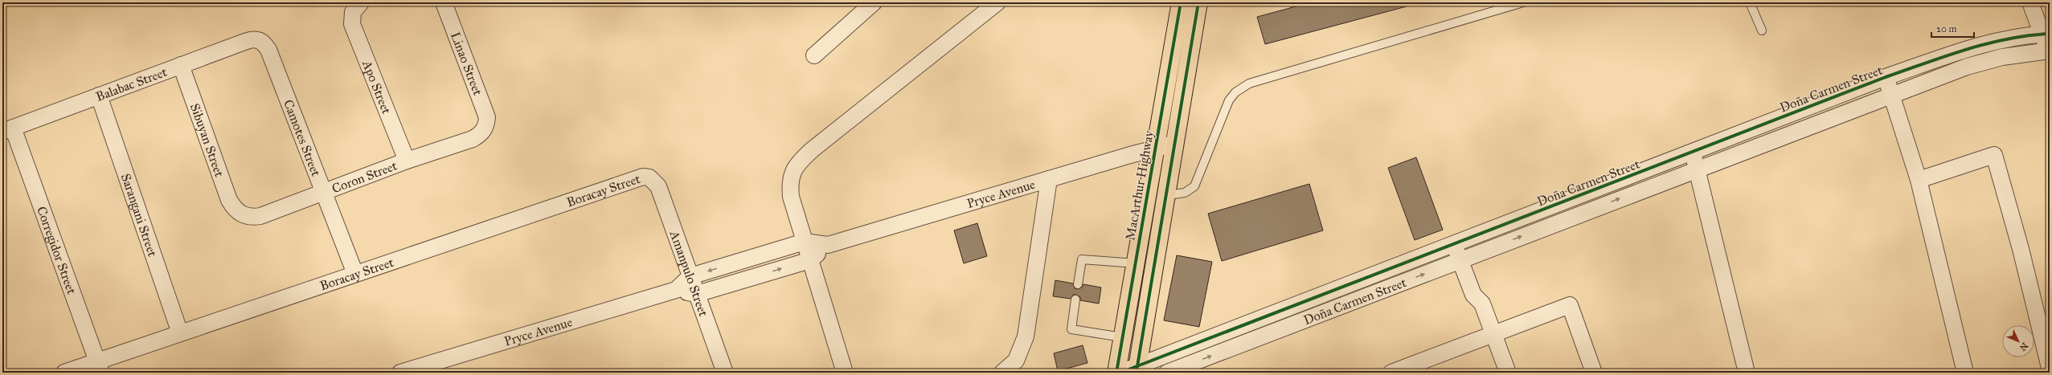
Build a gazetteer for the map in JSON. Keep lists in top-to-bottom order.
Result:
{
  "streets": {
    "highway": ["MacArthur Highway"],
    "street": [
      "Linao Street",
      "Balabac Street",
      "Apo Street",
      "Doña Carmen Street",
      "Camotes Street",
      "Sibuyan Street",
      "Coron Street",
      "Boracay Street",
      "Pryce Avenue",
      "Sarangani Street",
      "Corregidor Street",
      "Amanpulo Street"
    ]
  },
  "crossings": [
    ["Linao Street", "Coron Street"],
    ["Balabac Street", "Camotes Street"],
    ["Balabac Street", "Sibuyan Street"],
    ["Balabac Street", "Sarangani Street"],
    ["Balabac Street", "Corregidor Street"],
    ["Apo Street", "Coron Street"],
    ["Camotes Street", "Coron Street"],
    ["Camotes Street", "Boracay Street"],
    ["Sibuyan Street", "Coron Street"],
    ["MacArthur Highway", "Pryce Avenue"],
    ["Boracay Street", "Sarangani Street"],
    ["Boracay Street", "Corregidor Street"],
    ["Boracay Street", "Amanpulo Street"],
    ["Pryce Avenue", "Amanpulo Street"]
  ],
  "scale_bar": "20 m",
  "north": "bottom right"
}
